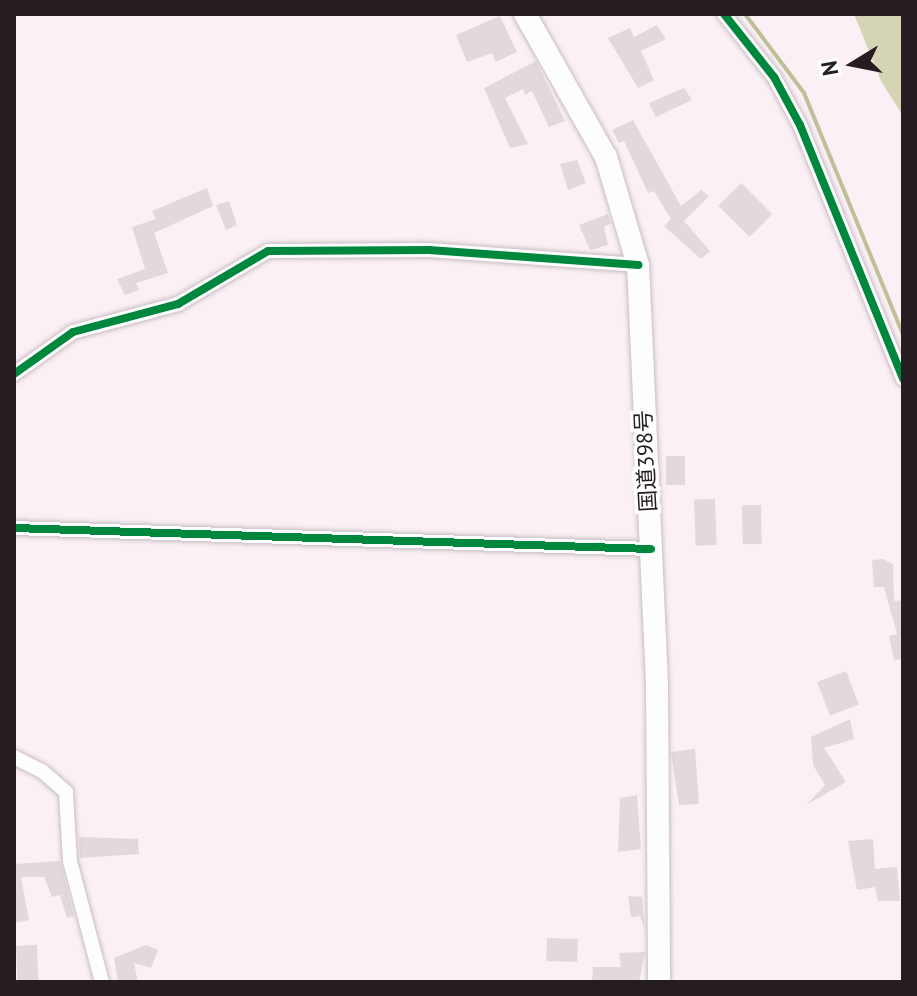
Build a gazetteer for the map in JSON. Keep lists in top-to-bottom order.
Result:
{
  "streets": {
    "highway": ["国道398号"]
  },
  "north": "left"
}
